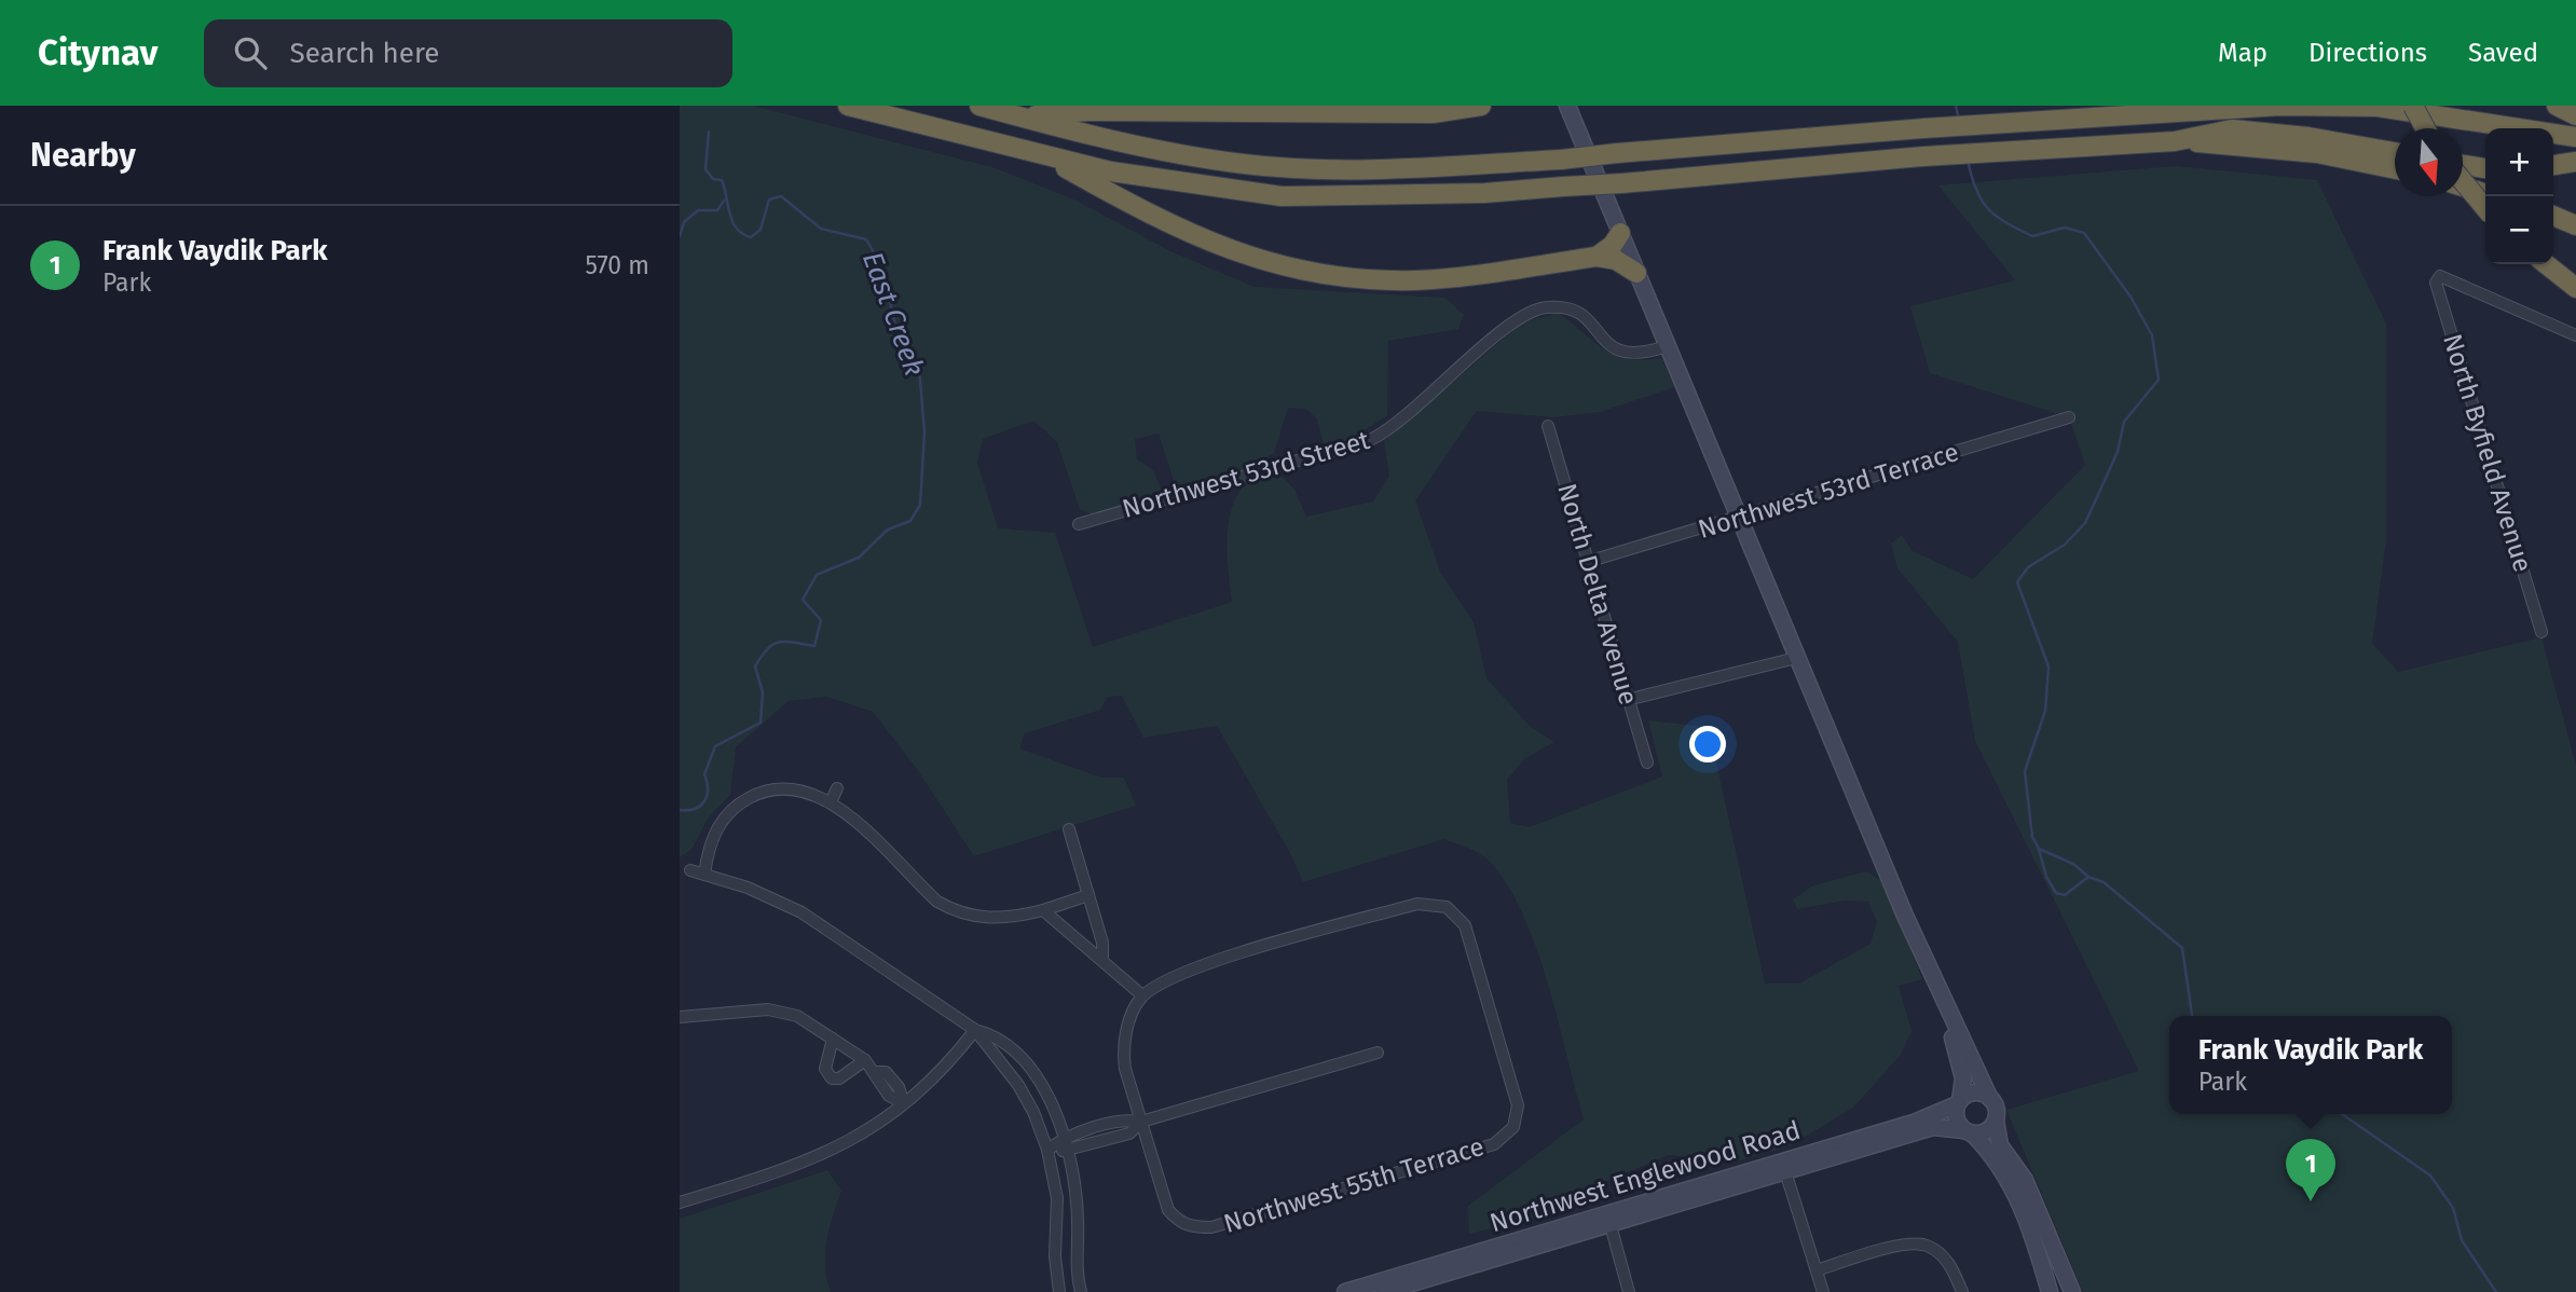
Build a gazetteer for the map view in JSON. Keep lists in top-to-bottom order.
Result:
{
  "streets": {
    "main road": ["Northwest Englewood Road"],
    "street": [
      "North Byfield Avenue",
      "Northwest 53rd Street",
      "Northwest 53rd Terrace",
      "North Delta Avenue",
      "Northwest 55th Terrace"
    ]
  },
  "crossings": [
    ["Northwest 53rd Terrace", "North Delta Avenue"]
  ],
  "water": ["East Creek"],
  "north": "bottom",
  "page": {
    "header": "Citynav",
    "search": "Search here",
    "nav": ["Map", "Directions", "Saved"],
    "heading": "Nearby",
    "map_buttons": ["+", "−"],
    "list": [
      {
        "mark": "1",
        "name": "Frank Vaydik Park",
        "note": "Park",
        "value": "570 m"
      }
    ],
    "popup": ["Frank Vaydik Park", "Park"],
    "pins": "1"
  }
}
